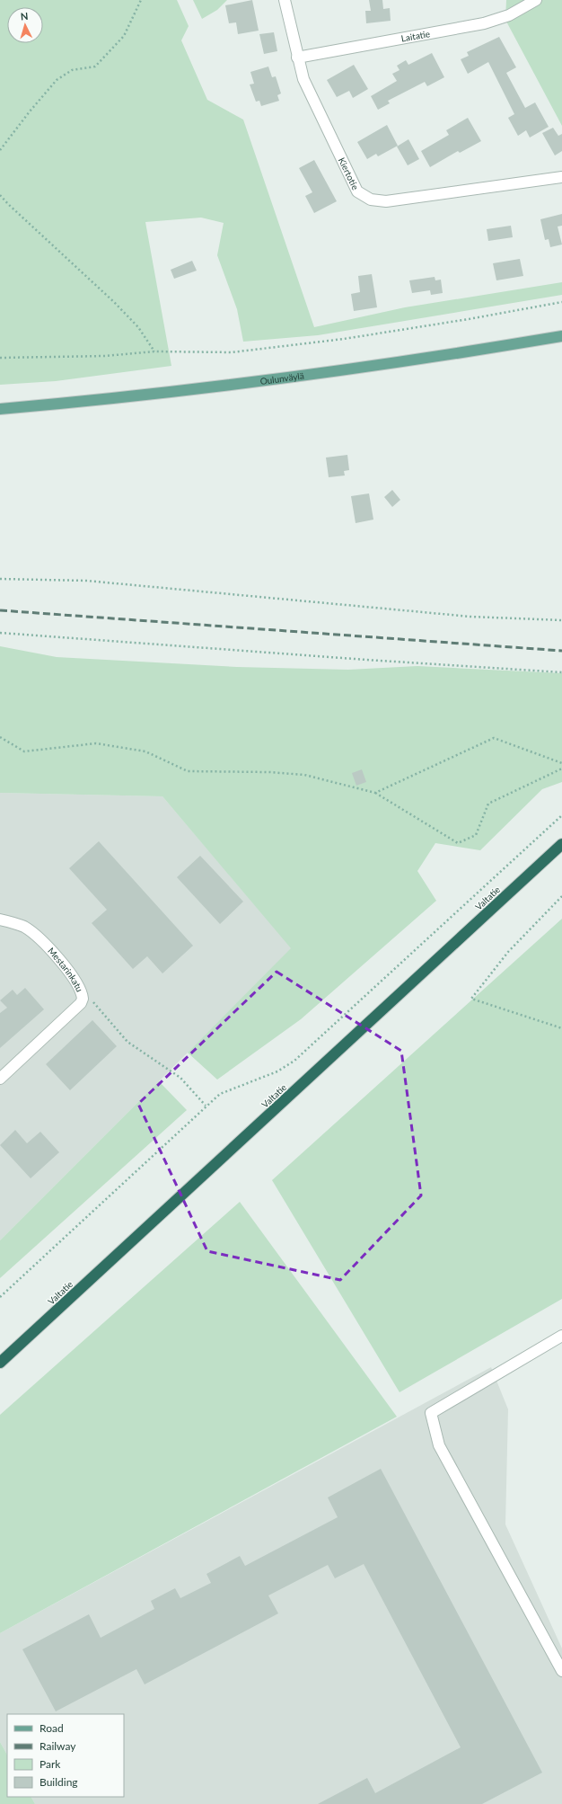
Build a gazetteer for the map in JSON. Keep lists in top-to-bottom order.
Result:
{
  "streets": {
    "highway": ["Valtatie"],
    "main road": ["Oulunväylä"],
    "street": ["Laitatie", "Kiertotie", "Mestarinkatu"]
  },
  "crossings": [
    ["Laitatie", "Kiertotie"]
  ],
  "legend": [
    "Road",
    "Railway",
    "Park",
    "Building"
  ],
  "north": "top"
}
